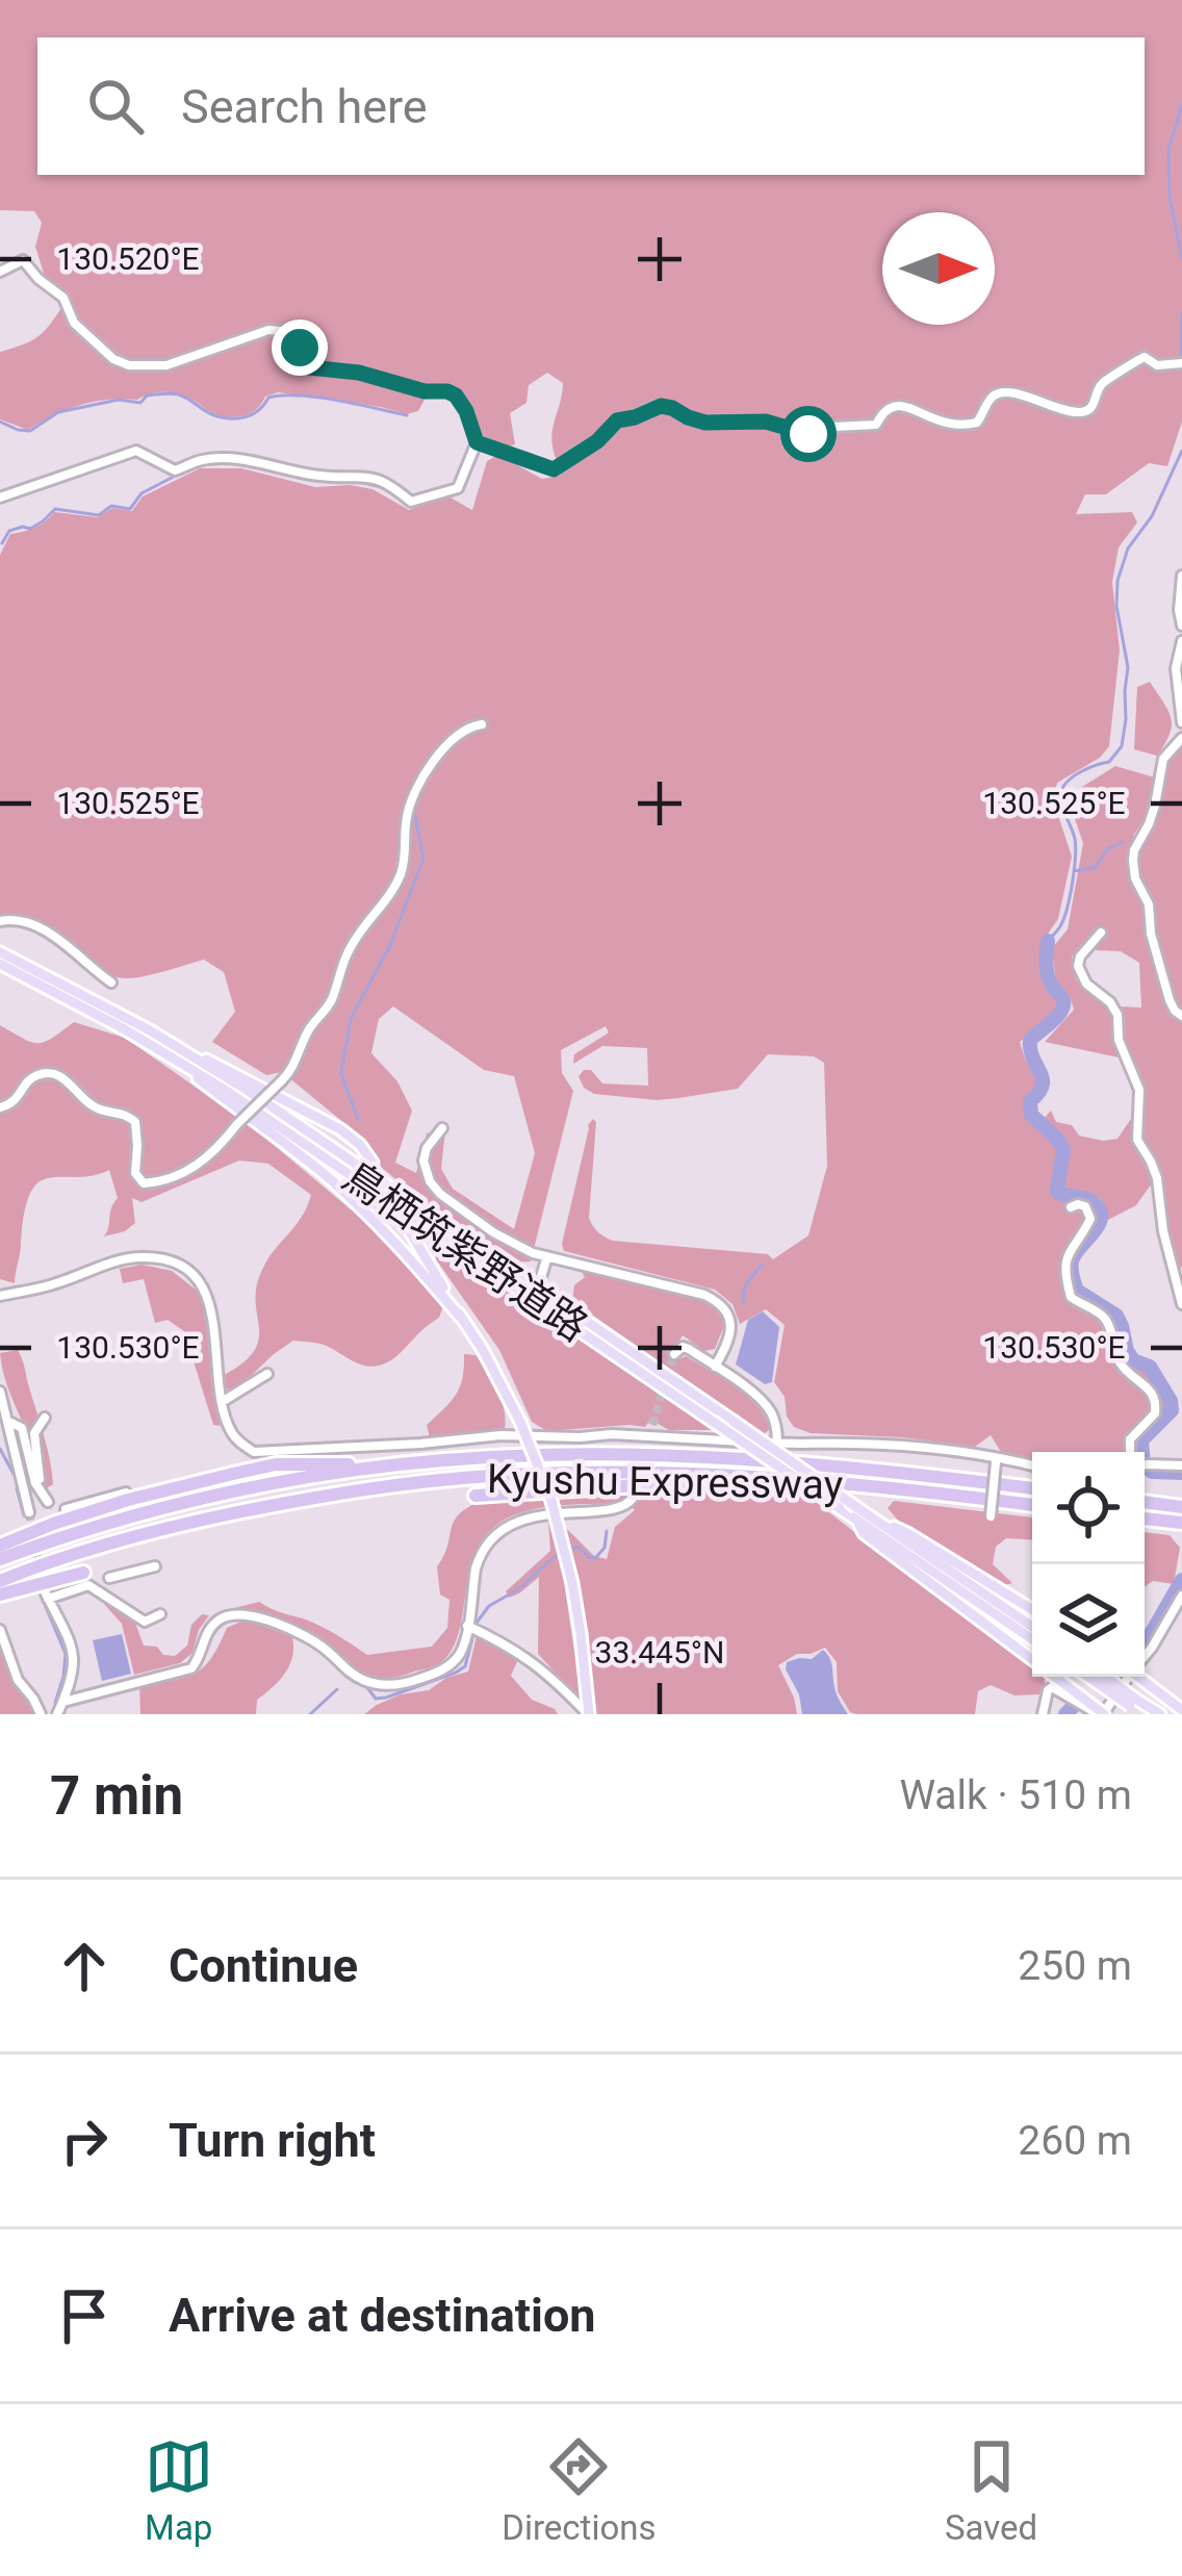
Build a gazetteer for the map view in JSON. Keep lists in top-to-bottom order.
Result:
{
  "streets": {
    "highway": ["Kyushu Expressway"],
    "main road": ["鳥栖筑紫野道路"]
  },
  "north": "right",
  "page": {
    "search": "Search here",
    "heading": ["7 min", "Walk · 510 m"],
    "list": [
      ["Continue", "250 m"],
      ["Turn right", "260 m"],
      "Arrive at destination"
    ],
    "nav": ["Map", "Directions", "Saved"]
  },
  "coordinates": [
    "130.520°E",
    "130.525°E",
    "130.530°E",
    "33.445°N"
  ]
}
